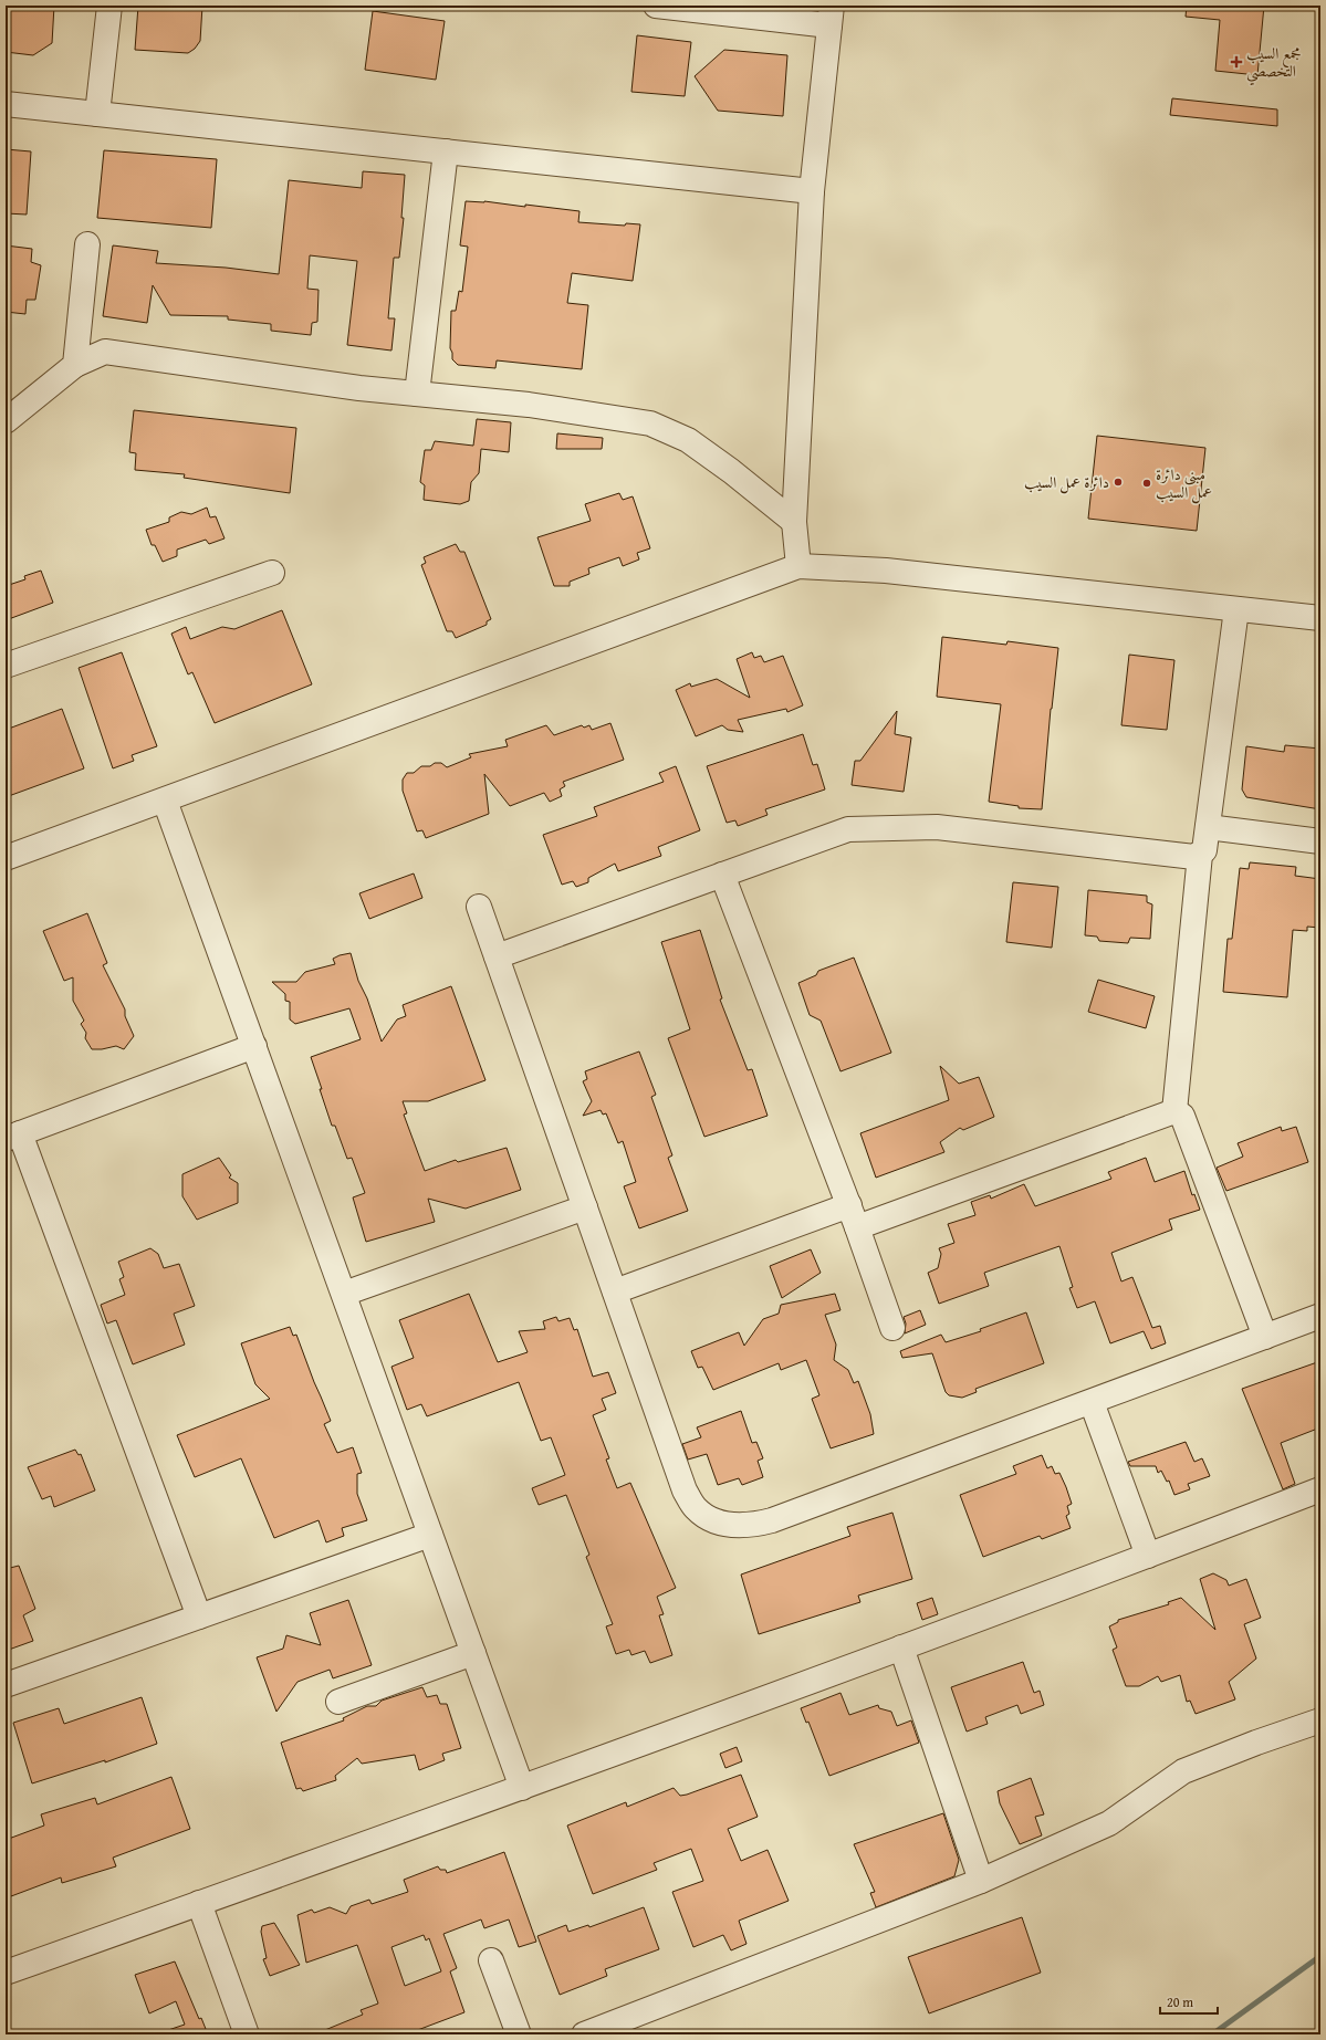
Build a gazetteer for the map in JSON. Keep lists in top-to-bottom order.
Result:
{
  "places": {
    "health": ["مجمع السيب التخصصي"],
    "other": ["دائرة عمل السيب", "مبنى دائرة عمل السيب"]
  },
  "scale_bar": "20 m"
}
